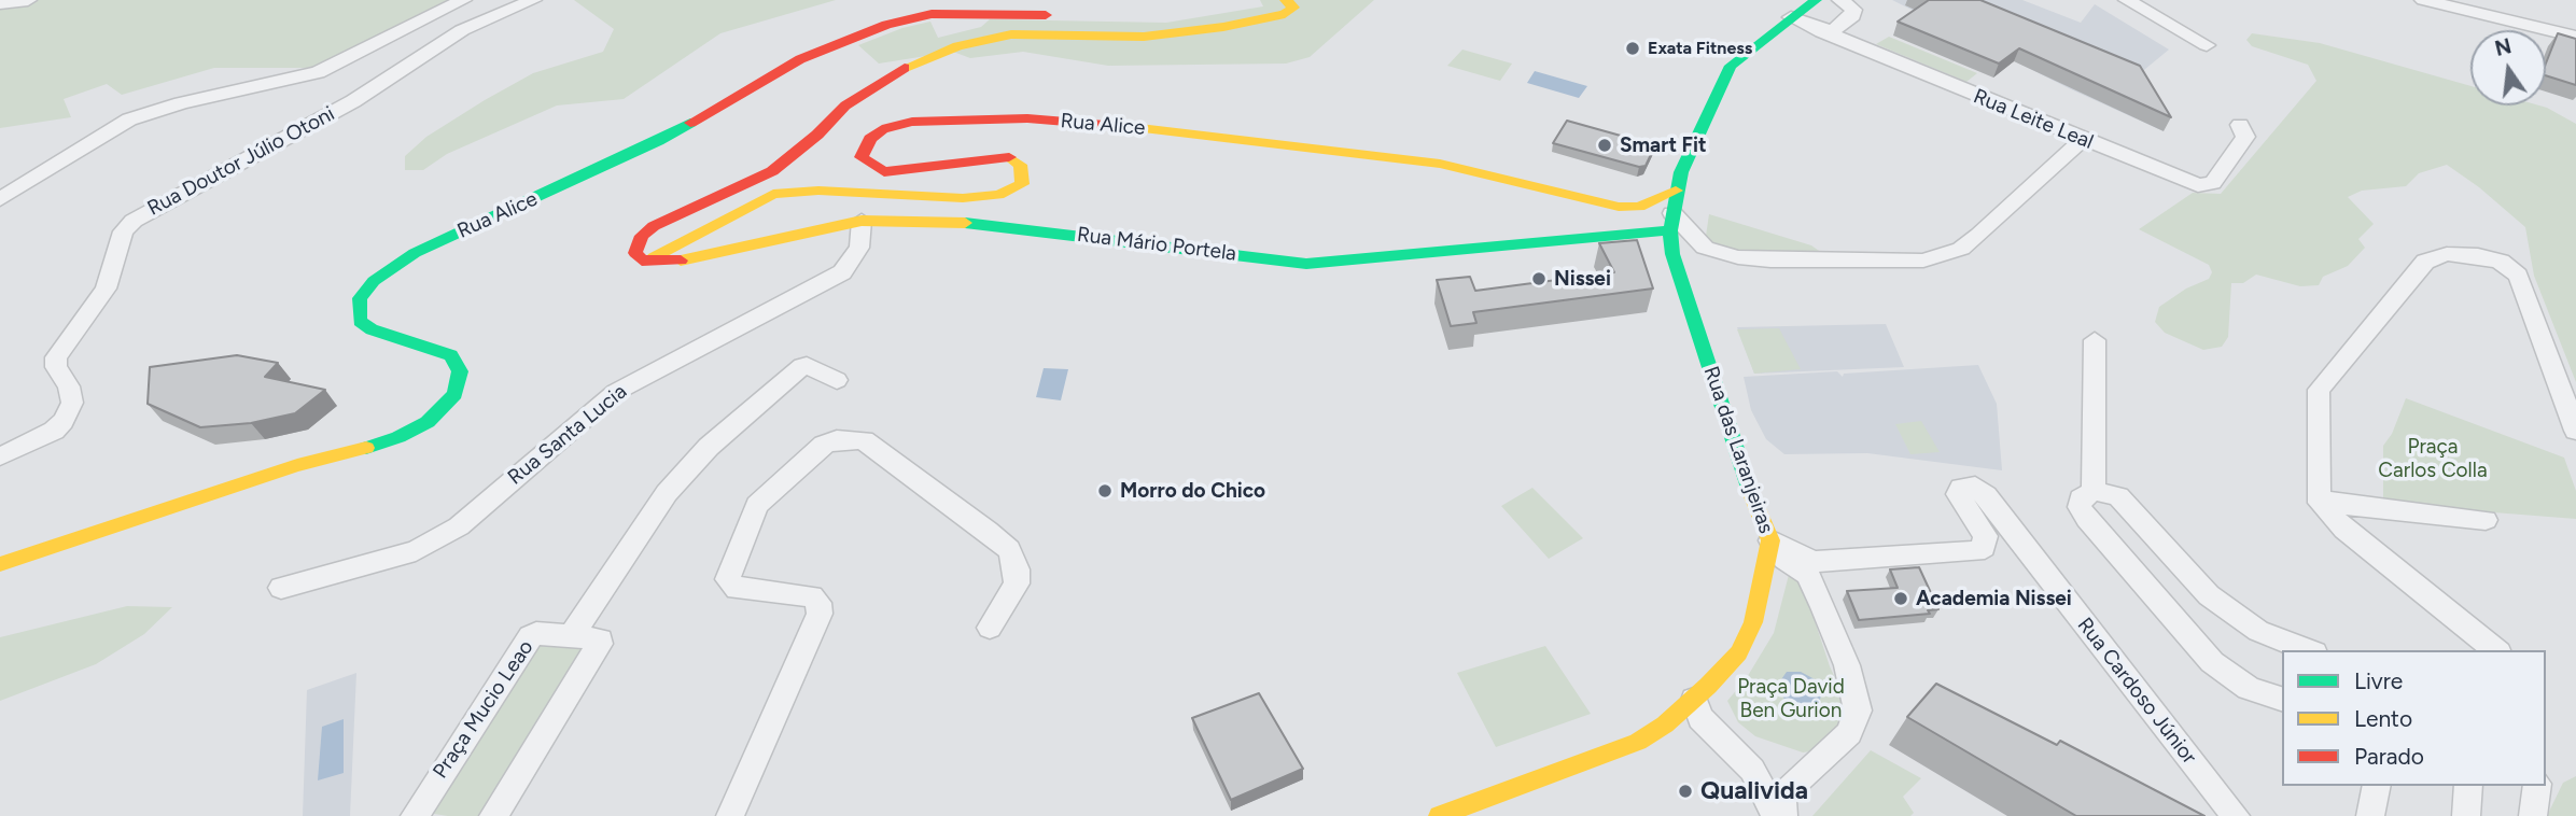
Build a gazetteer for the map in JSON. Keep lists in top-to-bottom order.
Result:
{
  "streets": {
    "street": [
      "Rua Leite Leal",
      "Rua Alice",
      "Rua Doutor Júlio Otoni",
      "Rua Mário Portela",
      "Rua Santa Lucia",
      "Rua das Laranjeiras",
      "Rua Cardoso Júnior",
      "Praça Mucio Leao"
    ]
  },
  "crossings": [
    ["Rua Leite Leal", "Rua das Laranjeiras"],
    ["Rua Alice", "Rua Mário Portela"],
    ["Rua Alice", "Rua das Laranjeiras"],
    ["Rua Mário Portela", "Rua Santa Lucia"],
    ["Rua Mário Portela", "Rua das Laranjeiras"]
  ],
  "parks": ["Praça Carlos Colla", "Praça David Ben Gurion"],
  "places": [
    "Exata Fitness",
    "Smart Fit",
    "Nissei",
    "Morro do Chico",
    "Academia Nissei",
    "Qualivida"
  ],
  "legend": ["Livre", "Lento", "Parado"],
  "north": "top"
}
